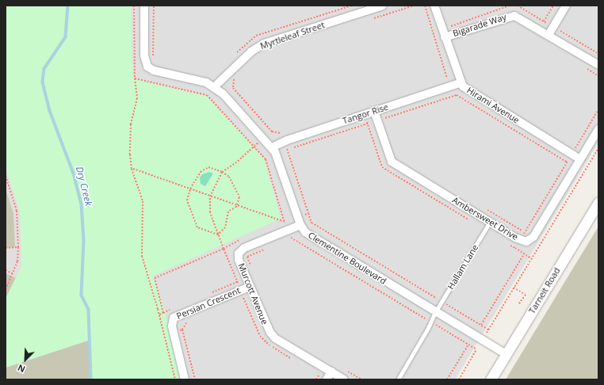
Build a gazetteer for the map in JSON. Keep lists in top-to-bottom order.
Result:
{
  "streets": {
    "street": [
      "Bigarade Way",
      "Myrtleleaf Street",
      "Hirami Avenue",
      "Tangor Rise",
      "Ambersweet Drive",
      "Clementine Boulevard",
      "Tarneit Road",
      "Murcott Avenue",
      "Persian Crescent"
    ],
    "lane": ["Hallam Lane"]
  },
  "crossings": [
    ["Bigarade Way", "Hirami Avenue"],
    ["Myrtleleaf Street", "Clementine Boulevard"],
    ["Hirami Avenue", "Tangor Rise"],
    ["Hirami Avenue", "Ambersweet Drive"],
    ["Tangor Rise", "Ambersweet Drive"],
    ["Tangor Rise", "Clementine Boulevard"],
    ["Ambersweet Drive", "Hallam Lane"],
    ["Clementine Boulevard", "Hallam Lane"],
    ["Clementine Boulevard", "Tarneit Road"],
    ["Murcott Avenue", "Persian Crescent"]
  ],
  "water": ["Dry Creek"],
  "north": "bottom left"
}
